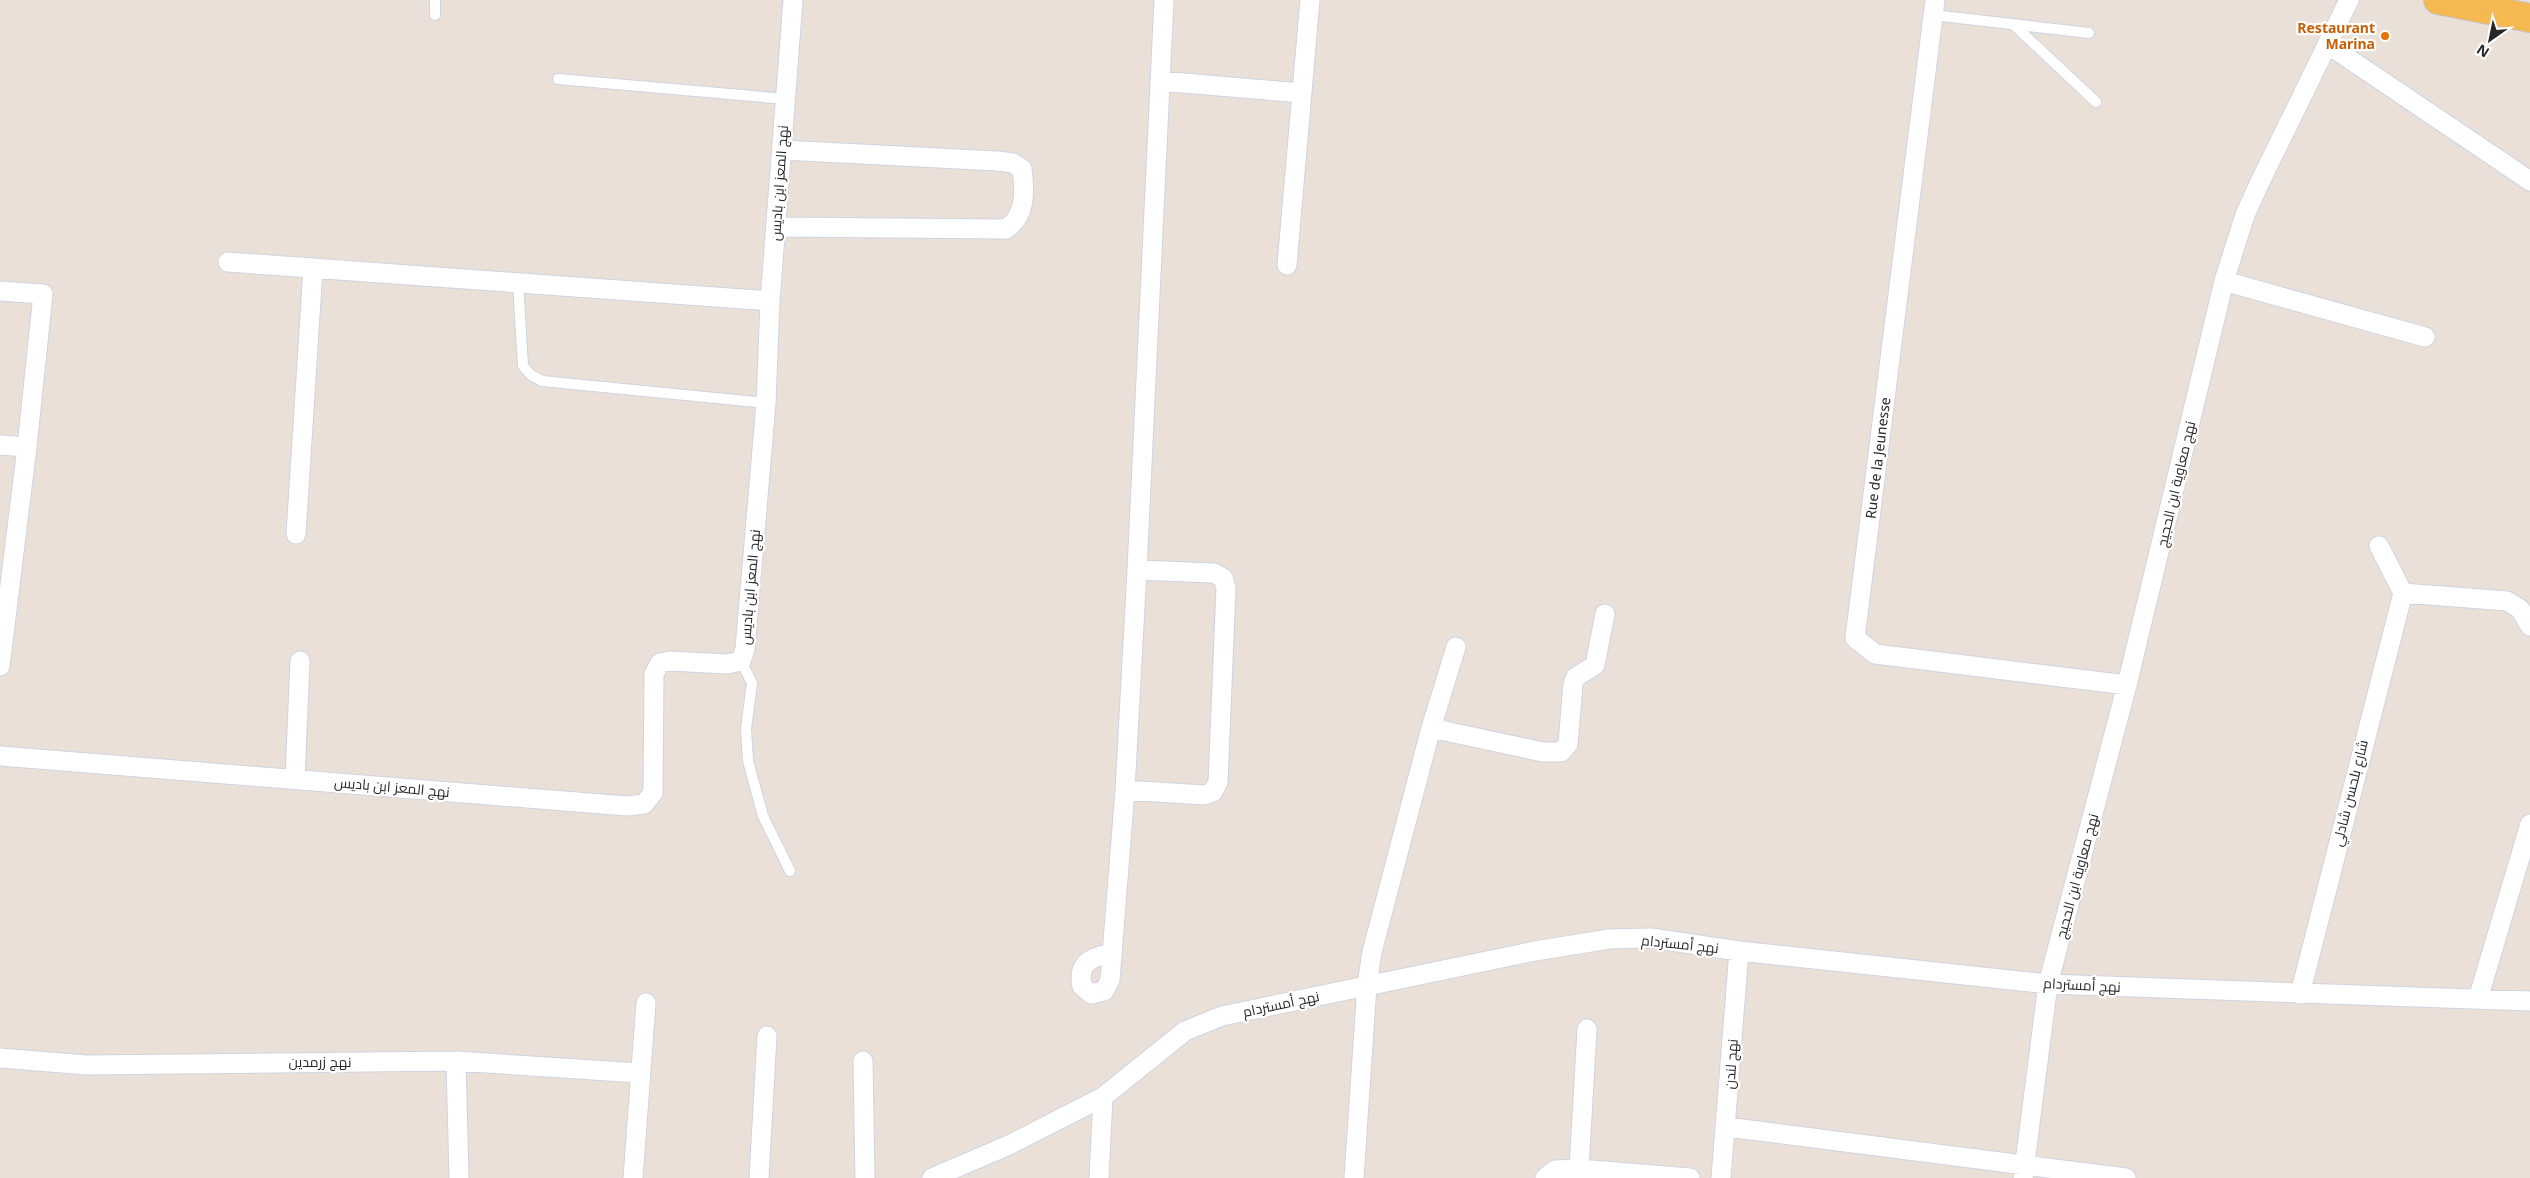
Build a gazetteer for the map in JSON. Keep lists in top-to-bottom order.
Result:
{
  "streets": {
    "street": [
      "نهج المعز ابن باديس",
      "Rue de la Jeunesse",
      "نهج معاوية ابن الحجيج",
      "شارع بلحسن شادلي",
      "نهج أمستردام",
      "نهج زرمدين",
      "نهج لندن"
    ]
  },
  "crossings": [
    ["Rue de la Jeunesse", "نهج معاوية ابن الحجيج"],
    ["نهج معاوية ابن الحجيج", "نهج أمستردام"],
    ["شارع بلحسن شادلي", "نهج أمستردام"],
    ["نهج أمستردام", "نهج لندن"]
  ],
  "places": ["Restaurant Marina"],
  "north": "bottom left"
}
